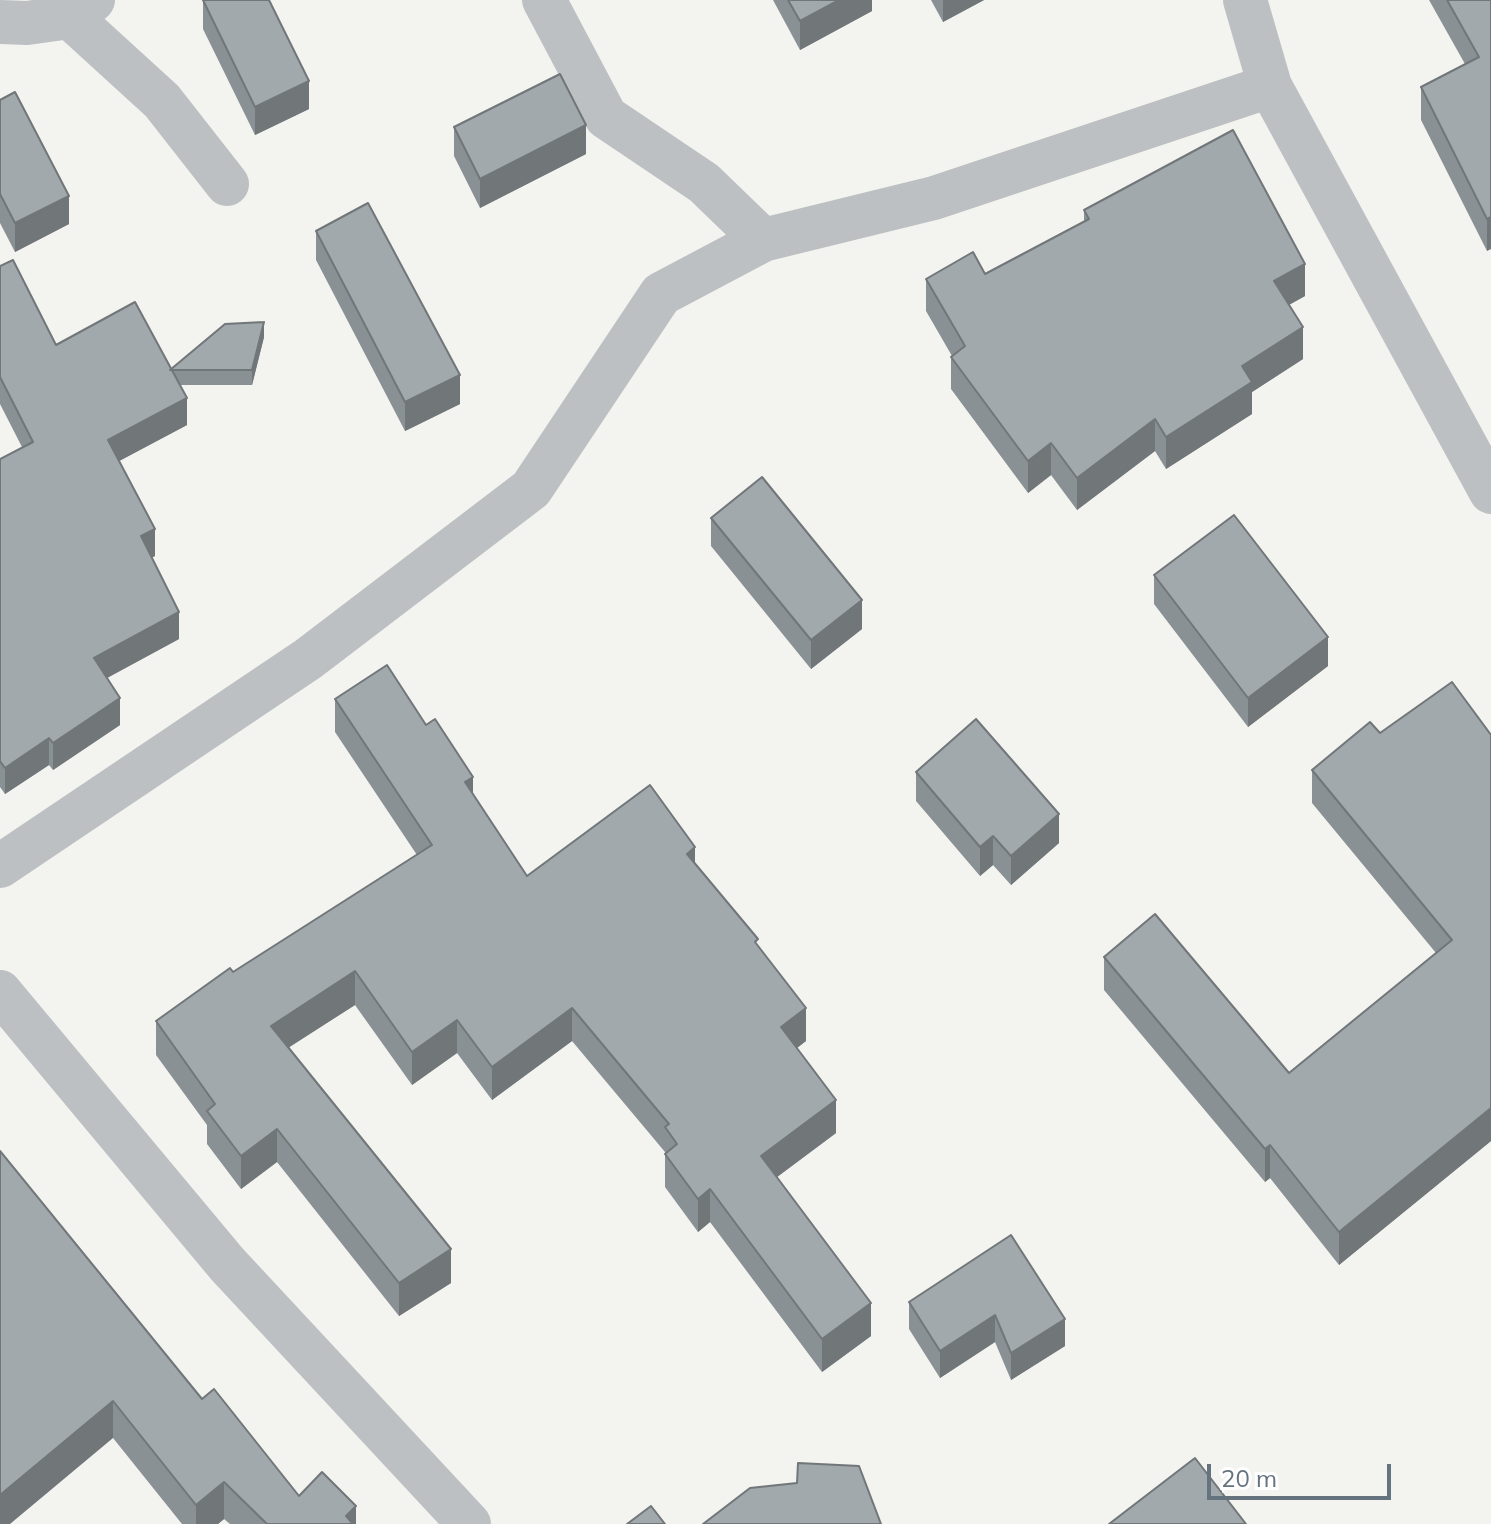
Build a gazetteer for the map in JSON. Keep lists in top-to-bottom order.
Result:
{
  "scale_bar": "20 m"
}
